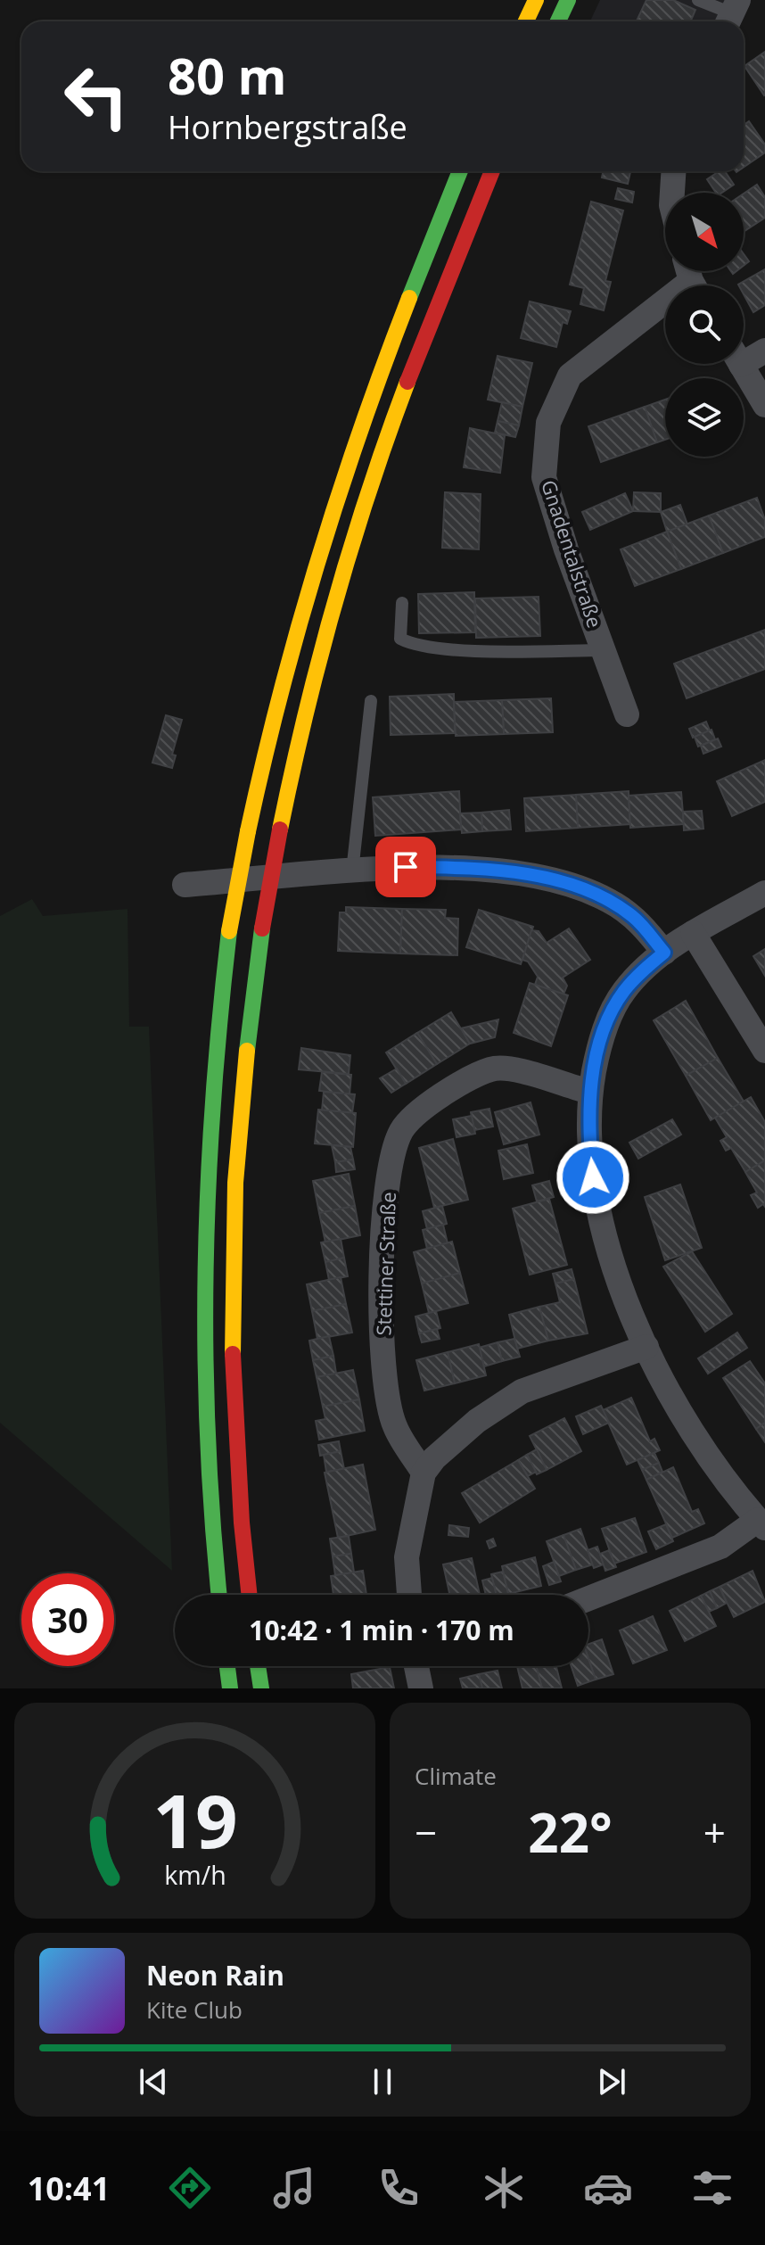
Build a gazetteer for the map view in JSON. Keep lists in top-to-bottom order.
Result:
{
  "streets": {
    "street": ["Gnadentalstraße", "Stettiner Straße"]
  },
  "north": "bottom right",
  "page": {
    "turn": ["80 m", "Hornbergstraße"],
    "limit": "30",
    "trip": "10:42 · 1 min · 170 m",
    "tile": "Climate",
    "heat": ["−", "22°", "+"],
    "song": ["Neon Rain", "Kite Club"],
    "tabs": "10:41",
    "gauge": ["19", "km/h"]
  }
}
